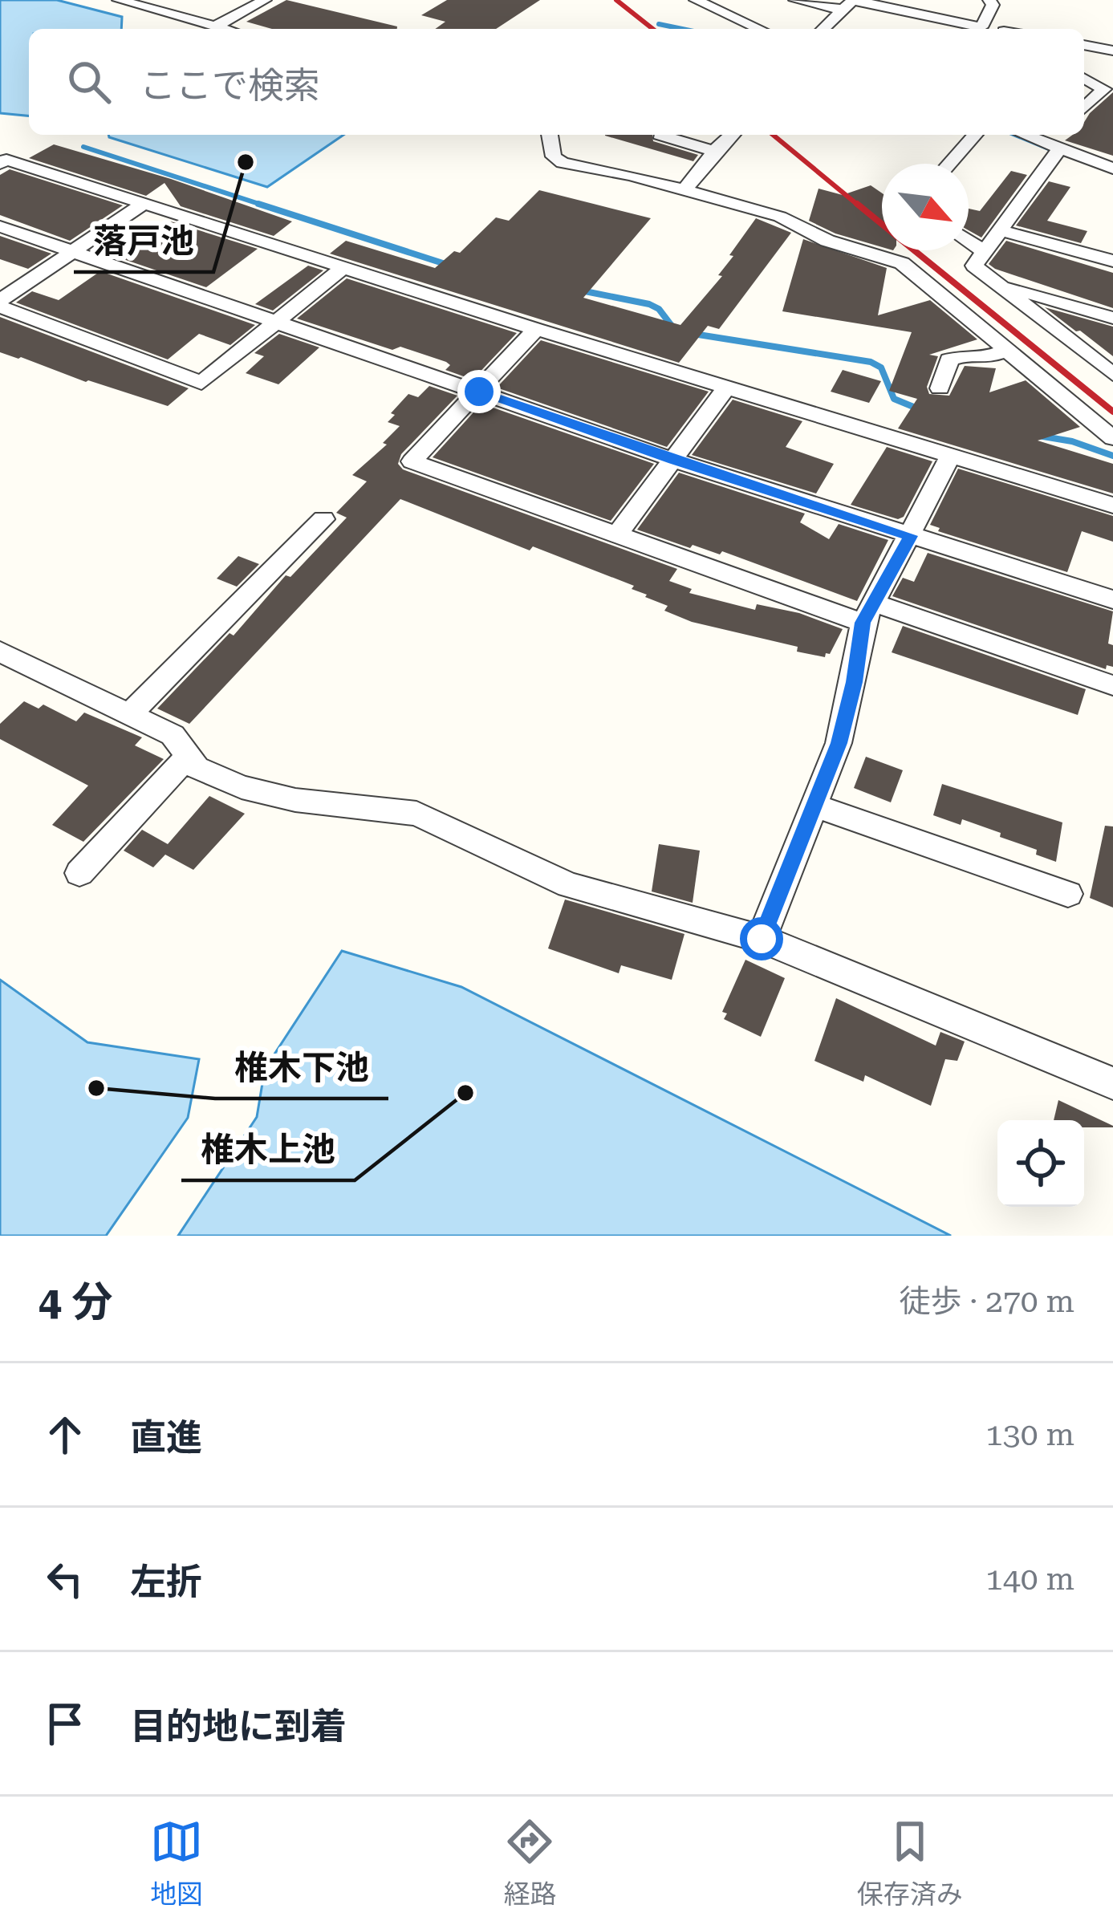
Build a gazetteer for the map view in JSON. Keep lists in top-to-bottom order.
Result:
{
  "places": ["落戸池", "椎木下池", "椎木上池"],
  "north": "bottom right",
  "page": {
    "search": "ここで検索",
    "heading": ["4 分", "徒歩 · 270 m"],
    "list": [
      ["直進", "130 m"],
      ["左折", "140 m"],
      "目的地に到着"
    ],
    "nav": ["地図", "経路", "保存済み"]
  }
}
